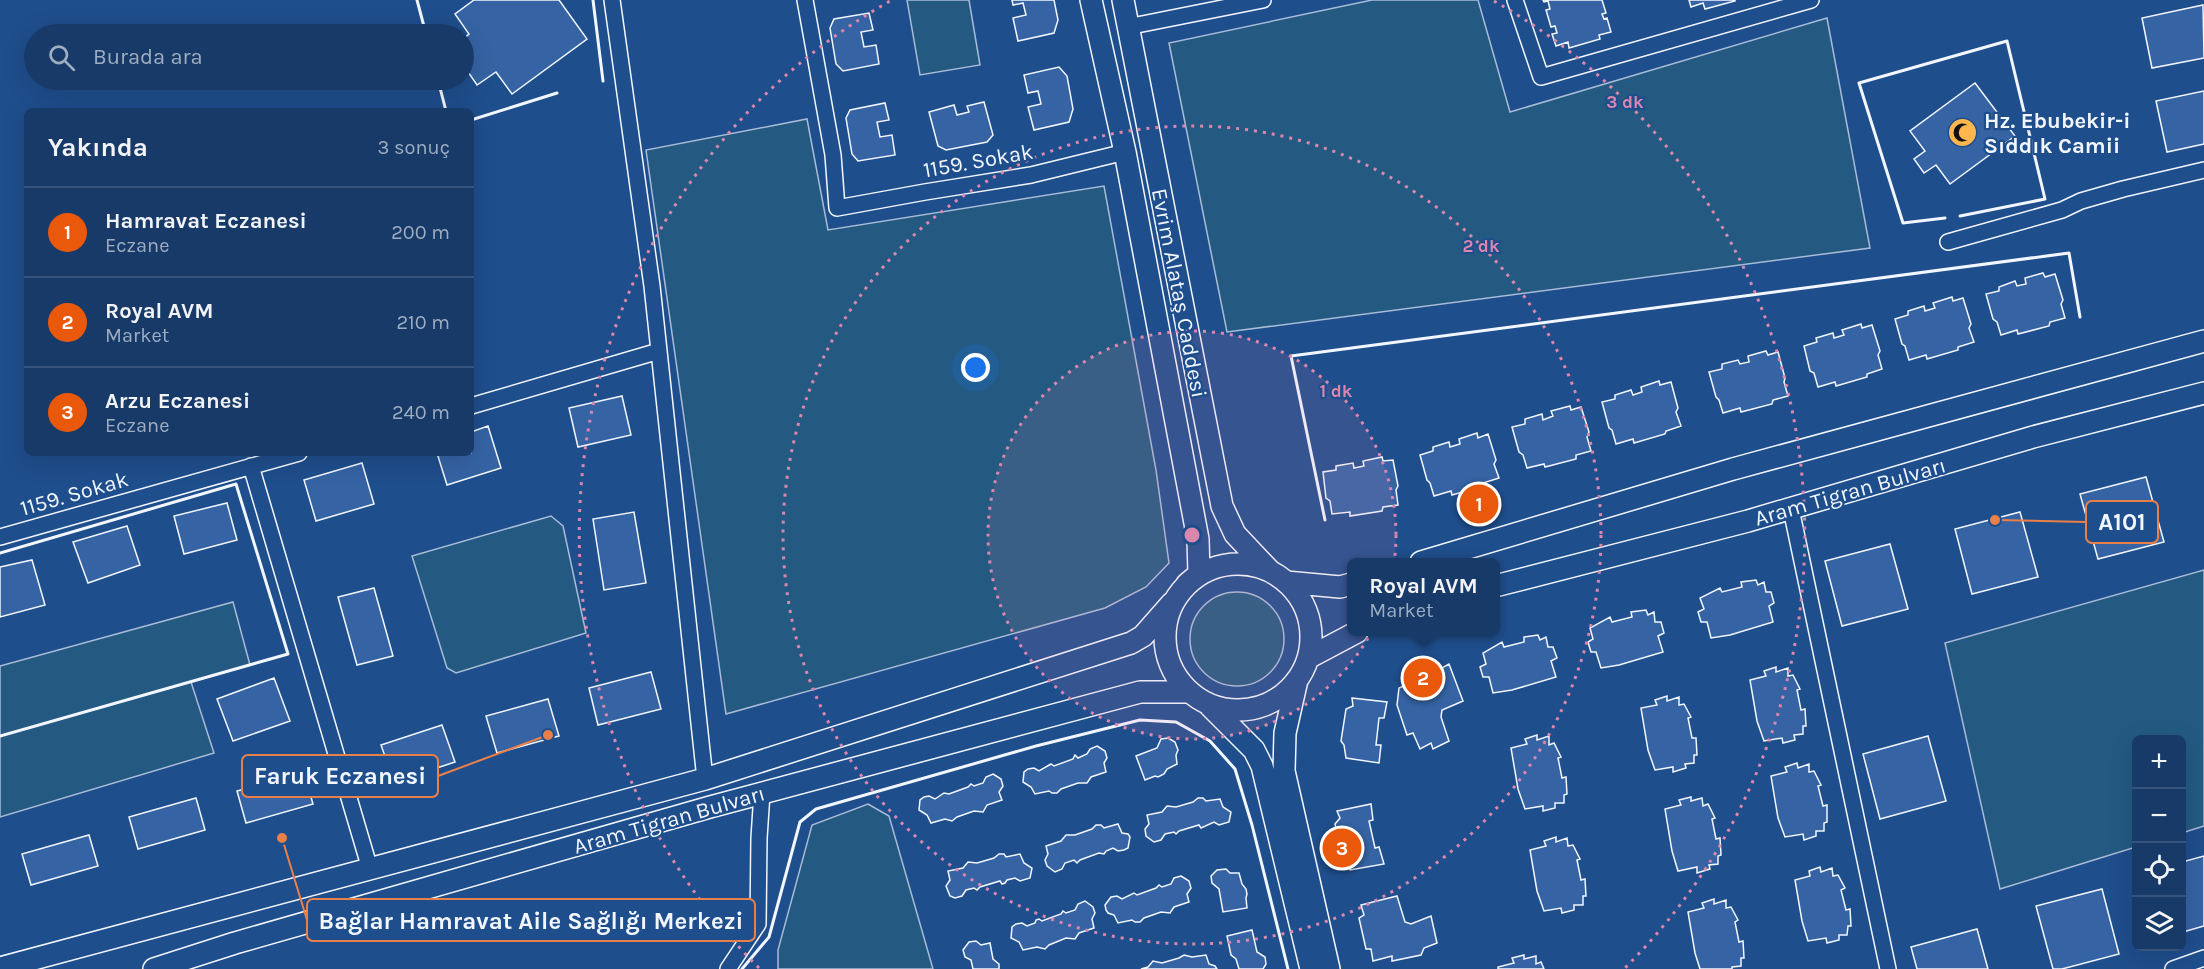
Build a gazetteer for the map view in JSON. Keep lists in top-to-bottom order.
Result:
{
  "streets": {
    "main road": ["Evrim Alataş Caddesi", "Aram Tigran Bulvarı"],
    "street": ["1159. Sokak"]
  },
  "crossings": [
    ["Evrim Alataş Caddesi", "Aram Tigran Bulvarı"]
  ],
  "places": {
    "mosque": ["Hz. Ebubekir-i Sıddık Camii"],
    "other": ["A101", "Faruk Eczanesi", "Bağlar Hamravat Aile Sağlığı Merkezi"]
  },
  "page": {
    "search": "Burada ara",
    "heading": ["Yakında", "3 sonuç"],
    "list": [
      {
        "mark": "1",
        "name": "Hamravat Eczanesi",
        "note": "Eczane",
        "value": "200 m"
      },
      {
        "mark": "2",
        "name": "Royal AVM",
        "note": "Market",
        "value": "210 m"
      },
      {
        "mark": "3",
        "name": "Arzu Eczanesi",
        "note": "Eczane",
        "value": "240 m"
      }
    ],
    "pins": ["1", "2", "3"],
    "popup": ["Royal AVM", "Market"],
    "map_buttons": ["+", "−"]
  },
  "rings": ["3 dk", "2 dk", "1 dk"]
}
